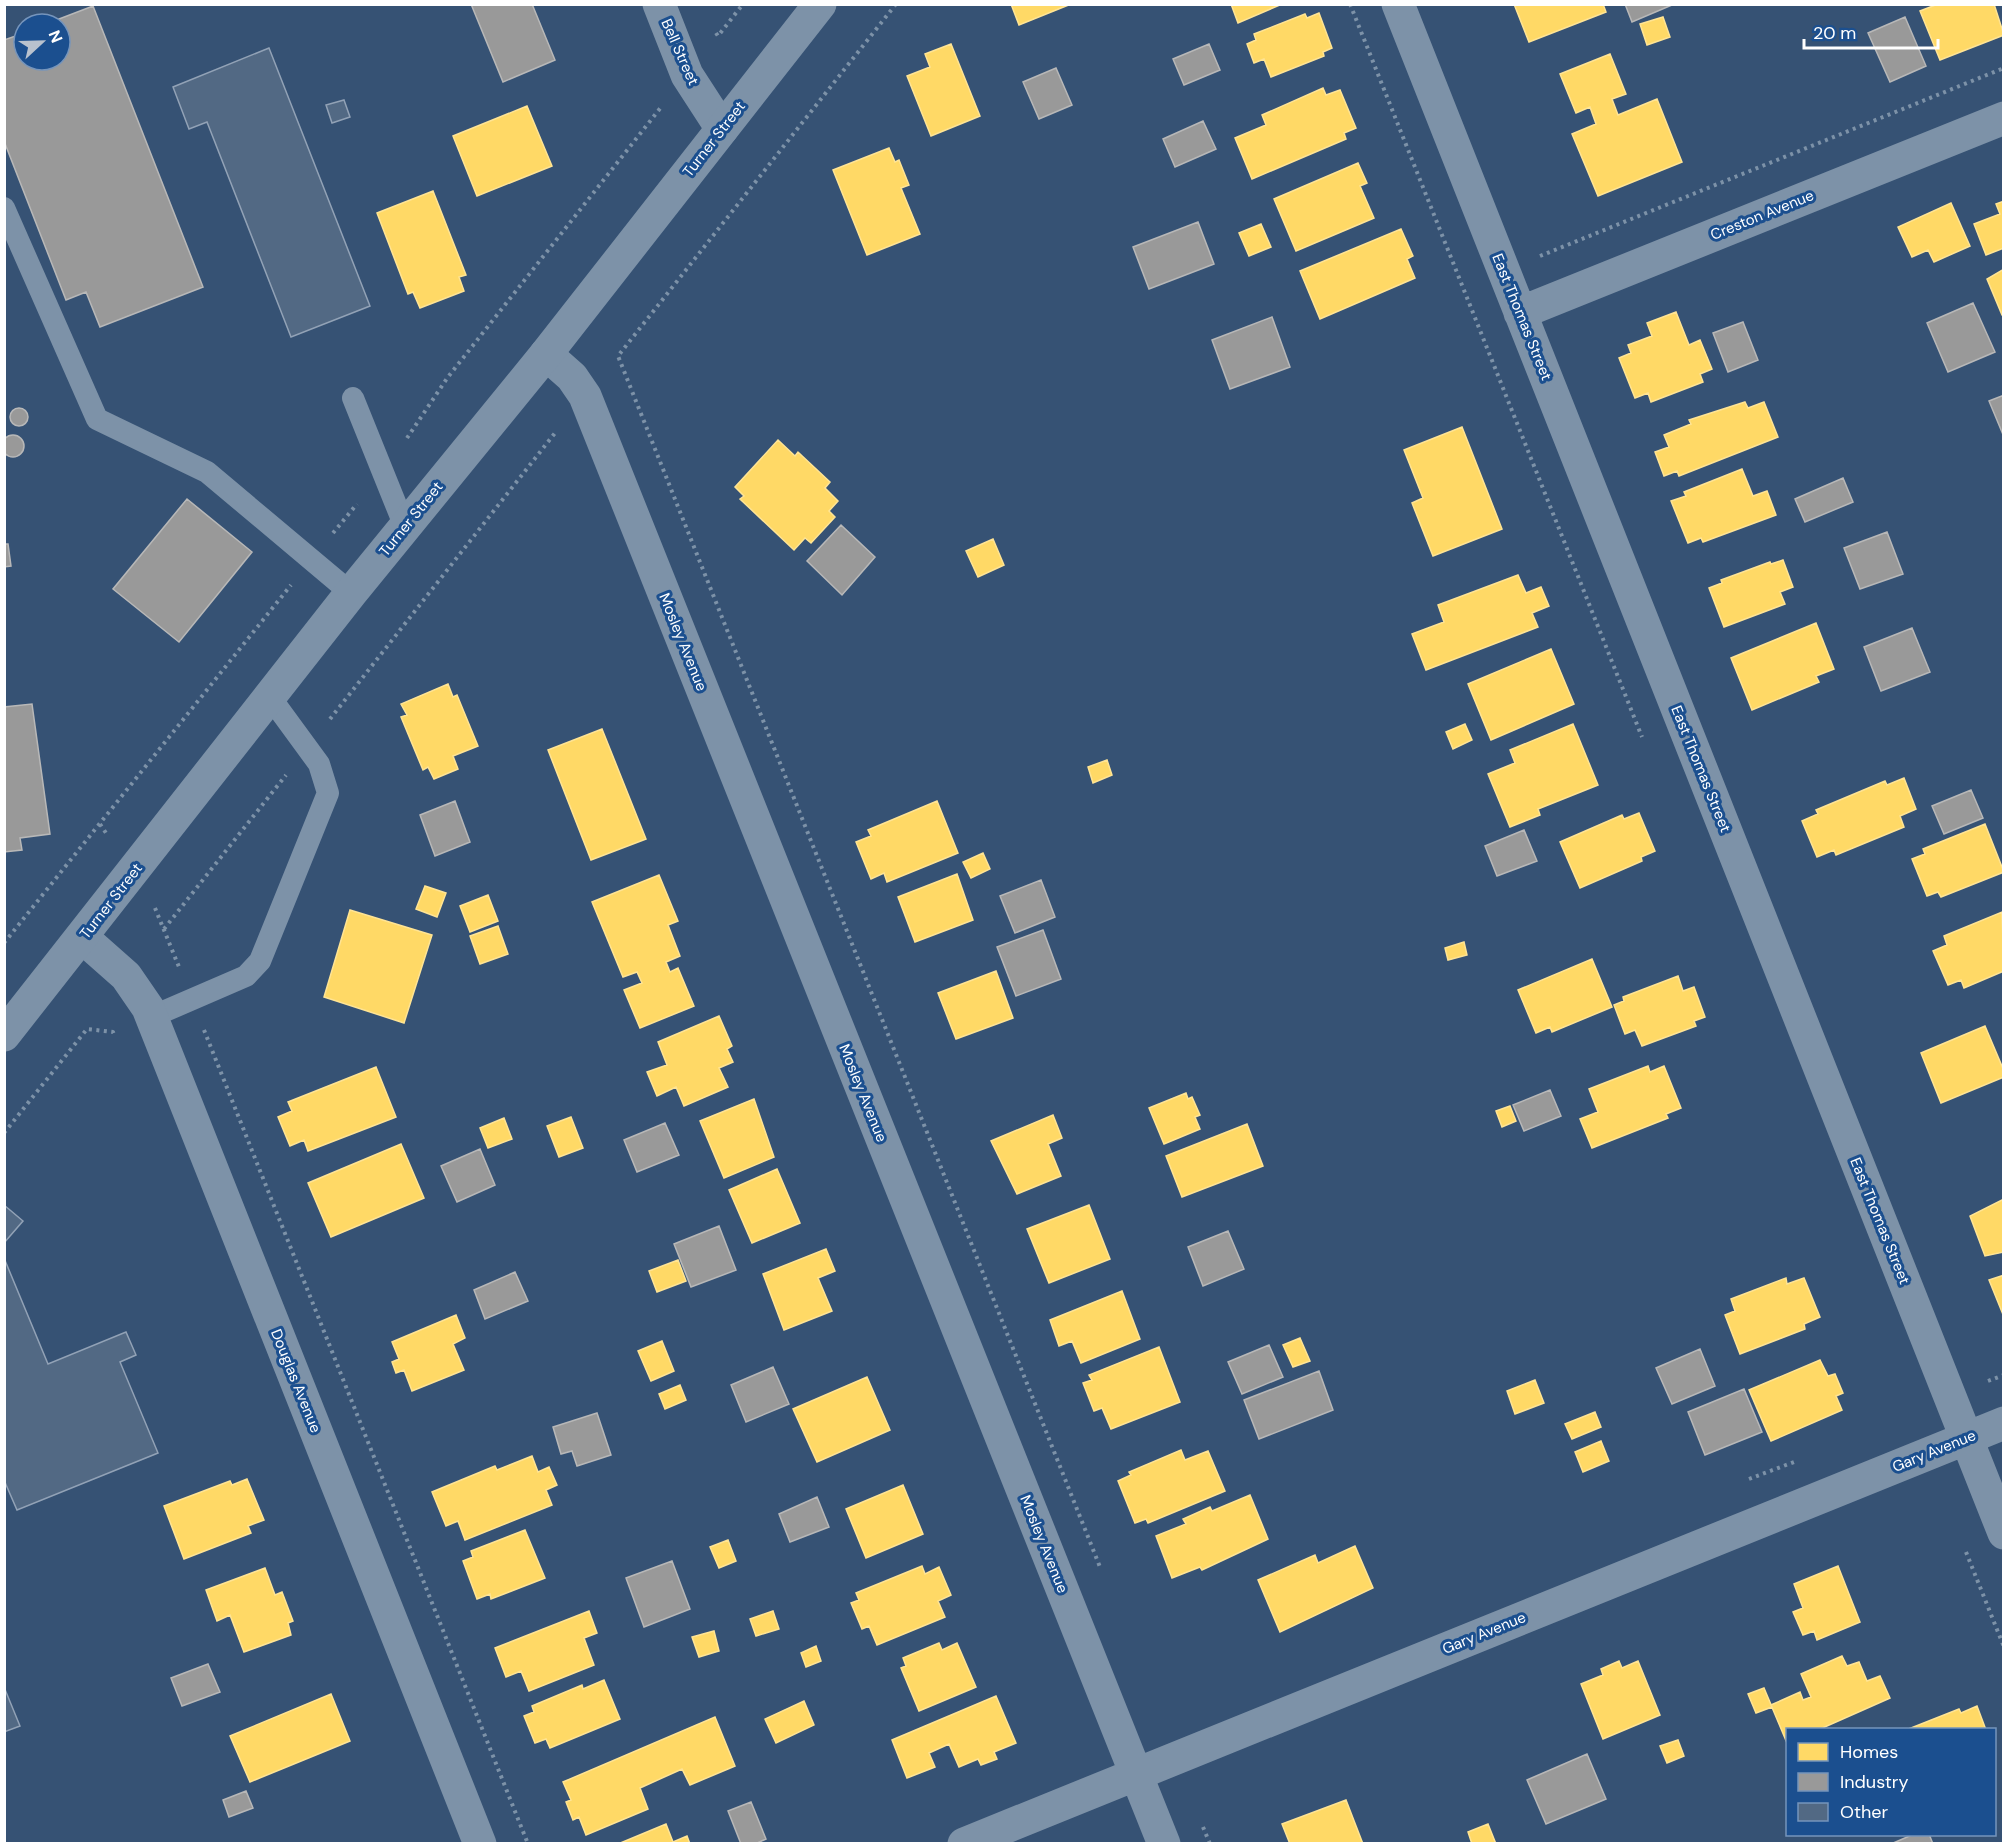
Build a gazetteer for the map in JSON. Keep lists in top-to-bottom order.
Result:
{
  "streets": {
    "street": [
      "Bell Street",
      "Turner Street",
      "Creston Avenue",
      "East Thomas Street",
      "Mosley Avenue",
      "Douglas Avenue",
      "Gary Avenue"
    ]
  },
  "crossings": [
    ["Bell Street", "Turner Street"],
    ["Turner Street", "Mosley Avenue"],
    ["Turner Street", "Douglas Avenue"],
    ["Creston Avenue", "East Thomas Street"],
    ["East Thomas Street", "Gary Avenue"],
    ["Mosley Avenue", "Gary Avenue"]
  ],
  "legend": ["Homes", "Industry", "Other"],
  "scale_bar": "20 m",
  "north": "right"
}
